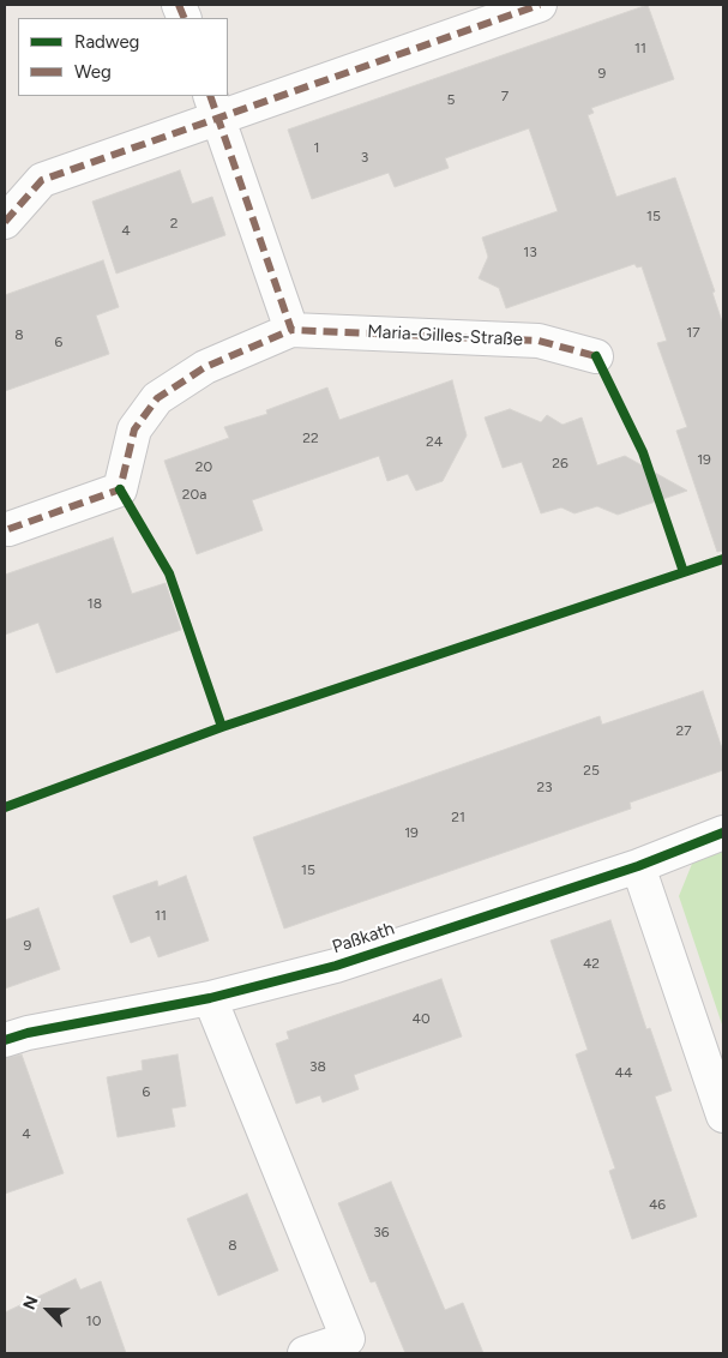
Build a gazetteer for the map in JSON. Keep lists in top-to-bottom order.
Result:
{
  "streets": {
    "street": ["Maria-Gilles-Straße", "Paßkath"]
  },
  "house_numbers": [
    "11",
    "9",
    "7",
    "5",
    "1",
    "3",
    "15",
    "2",
    "4",
    "13",
    "17",
    "8",
    "6",
    "22",
    "24",
    "19",
    "26",
    "20",
    "20a",
    "18",
    "27",
    "25",
    "23",
    "21",
    "19",
    "15",
    "11",
    "9",
    "42",
    "40",
    "38",
    "44",
    "6",
    "4",
    "46",
    "36",
    "8",
    "10"
  ],
  "legend": ["Radweg", "Weg"],
  "north": "top left"
}
